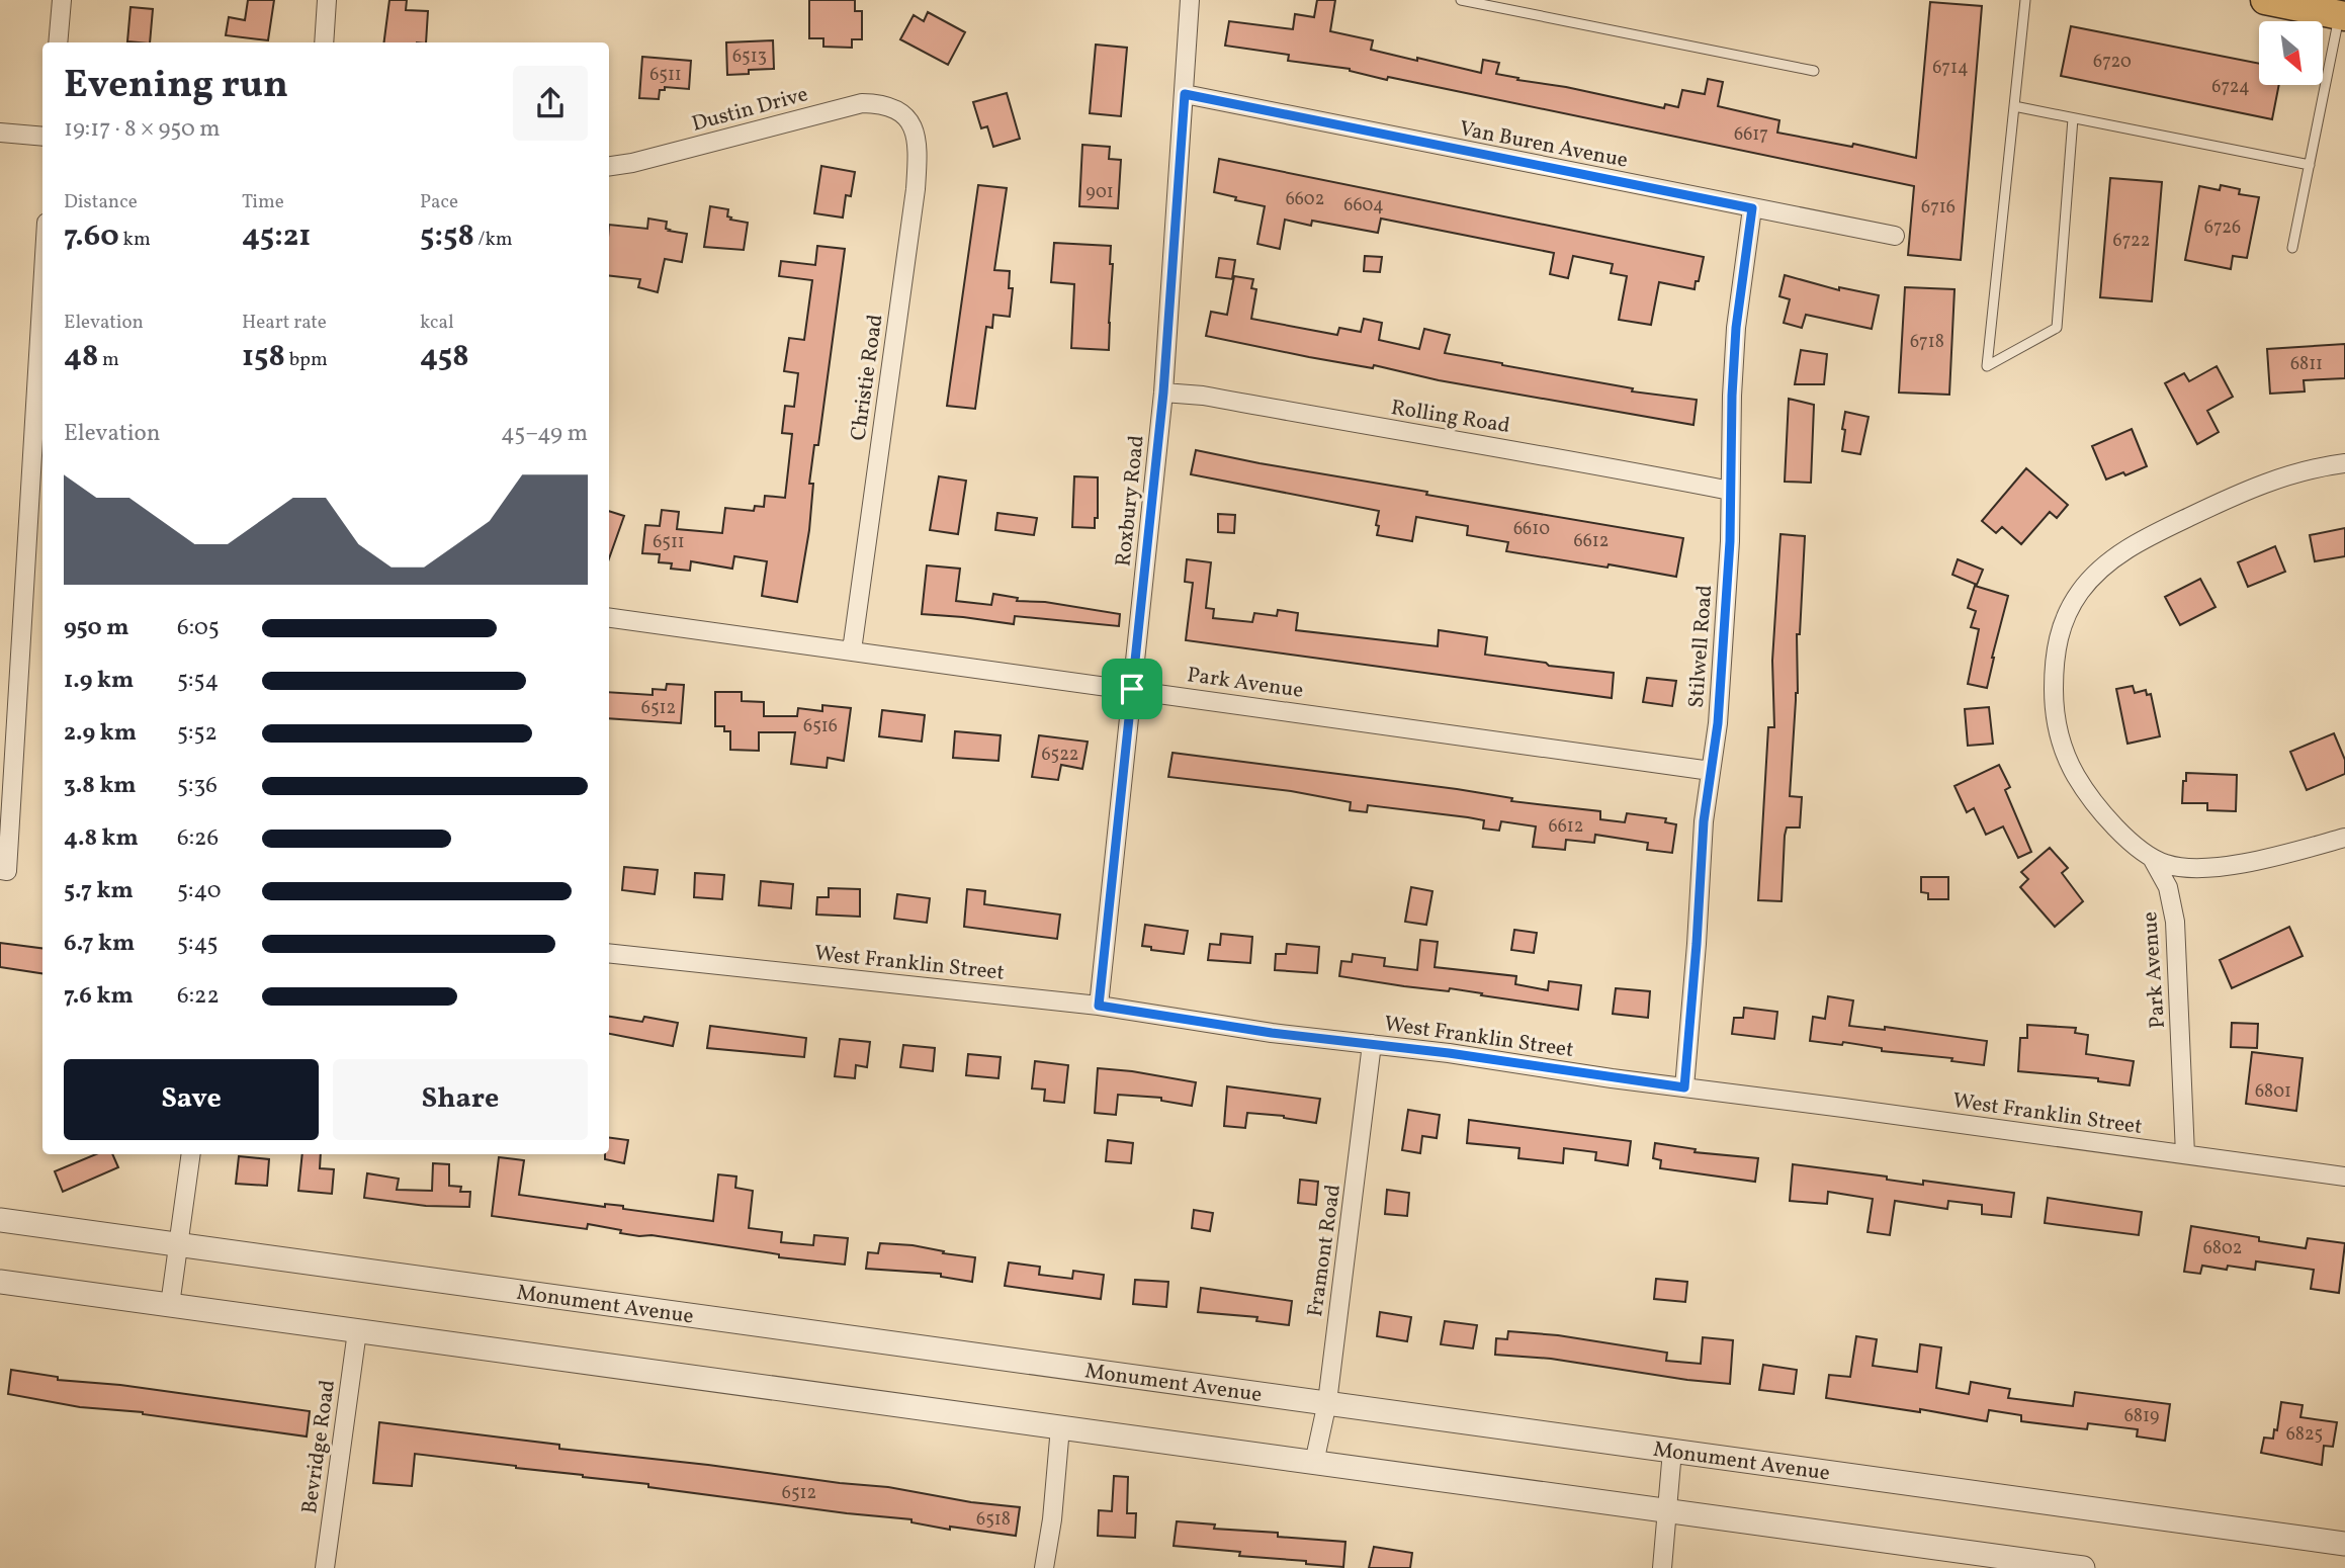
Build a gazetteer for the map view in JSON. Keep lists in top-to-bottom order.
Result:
{
  "streets": {
    "street": [
      "Dustin Drive",
      "Van Buren Avenue",
      "Christie Road",
      "Rolling Road",
      "Roxbury Road",
      "Stilwell Road",
      "Park Avenue",
      "West Franklin Street",
      "Framont Road",
      "Monument Avenue",
      "Bevridge Road"
    ]
  },
  "crossings": [
    ["Dustin Drive", "Christie Road"],
    ["Van Buren Avenue", "Roxbury Road"],
    ["Van Buren Avenue", "Stilwell Road"],
    ["Christie Road", "Park Avenue"],
    ["Rolling Road", "Roxbury Road"],
    ["Rolling Road", "Stilwell Road"],
    ["Roxbury Road", "Park Avenue"],
    ["Roxbury Road", "West Franklin Street"],
    ["Stilwell Road", "Park Avenue"],
    ["Stilwell Road", "West Franklin Street"],
    ["Park Avenue", "West Franklin Street"],
    ["West Franklin Street", "Framont Road"],
    ["Framont Road", "Monument Avenue"]
  ],
  "house_numbers": [
    "6513",
    "6720",
    "6714",
    "6511",
    "6724",
    "6617",
    "901",
    "6602",
    "6604",
    "6716",
    "6726",
    "6722",
    "6718",
    "6811",
    "6610",
    "6612",
    "6511",
    "6512",
    "6516",
    "6522",
    "6612",
    "6801",
    "6802",
    "6819",
    "6825",
    "6512",
    "6518"
  ],
  "north": "bottom right",
  "page": {
    "heading": ["Evening run", "19:17 · 8 × 950 m"],
    "stats": [
      ["Distance", "7.60 km"],
      ["Time", "45:21"],
      ["Pace", "5:58 /km"],
      ["Elevation", "48 m"],
      ["Heart rate", "158 bpm"],
      ["kcal", "458"]
    ],
    "chart": ["Elevation", "45–49 m"],
    "list": [
      {
        "name": "950 m",
        "note": "6:05"
      },
      {
        "name": "1.9 km",
        "note": "5:54"
      },
      {
        "name": "2.9 km",
        "note": "5:52"
      },
      {
        "name": "3.8 km",
        "note": "5:36"
      },
      {
        "name": "4.8 km",
        "note": "6:26"
      },
      {
        "name": "5.7 km",
        "note": "5:40"
      },
      {
        "name": "6.7 km",
        "note": "5:45"
      },
      {
        "name": "7.6 km",
        "note": "6:22"
      }
    ],
    "buttons": ["Save", "Share"]
  }
}
